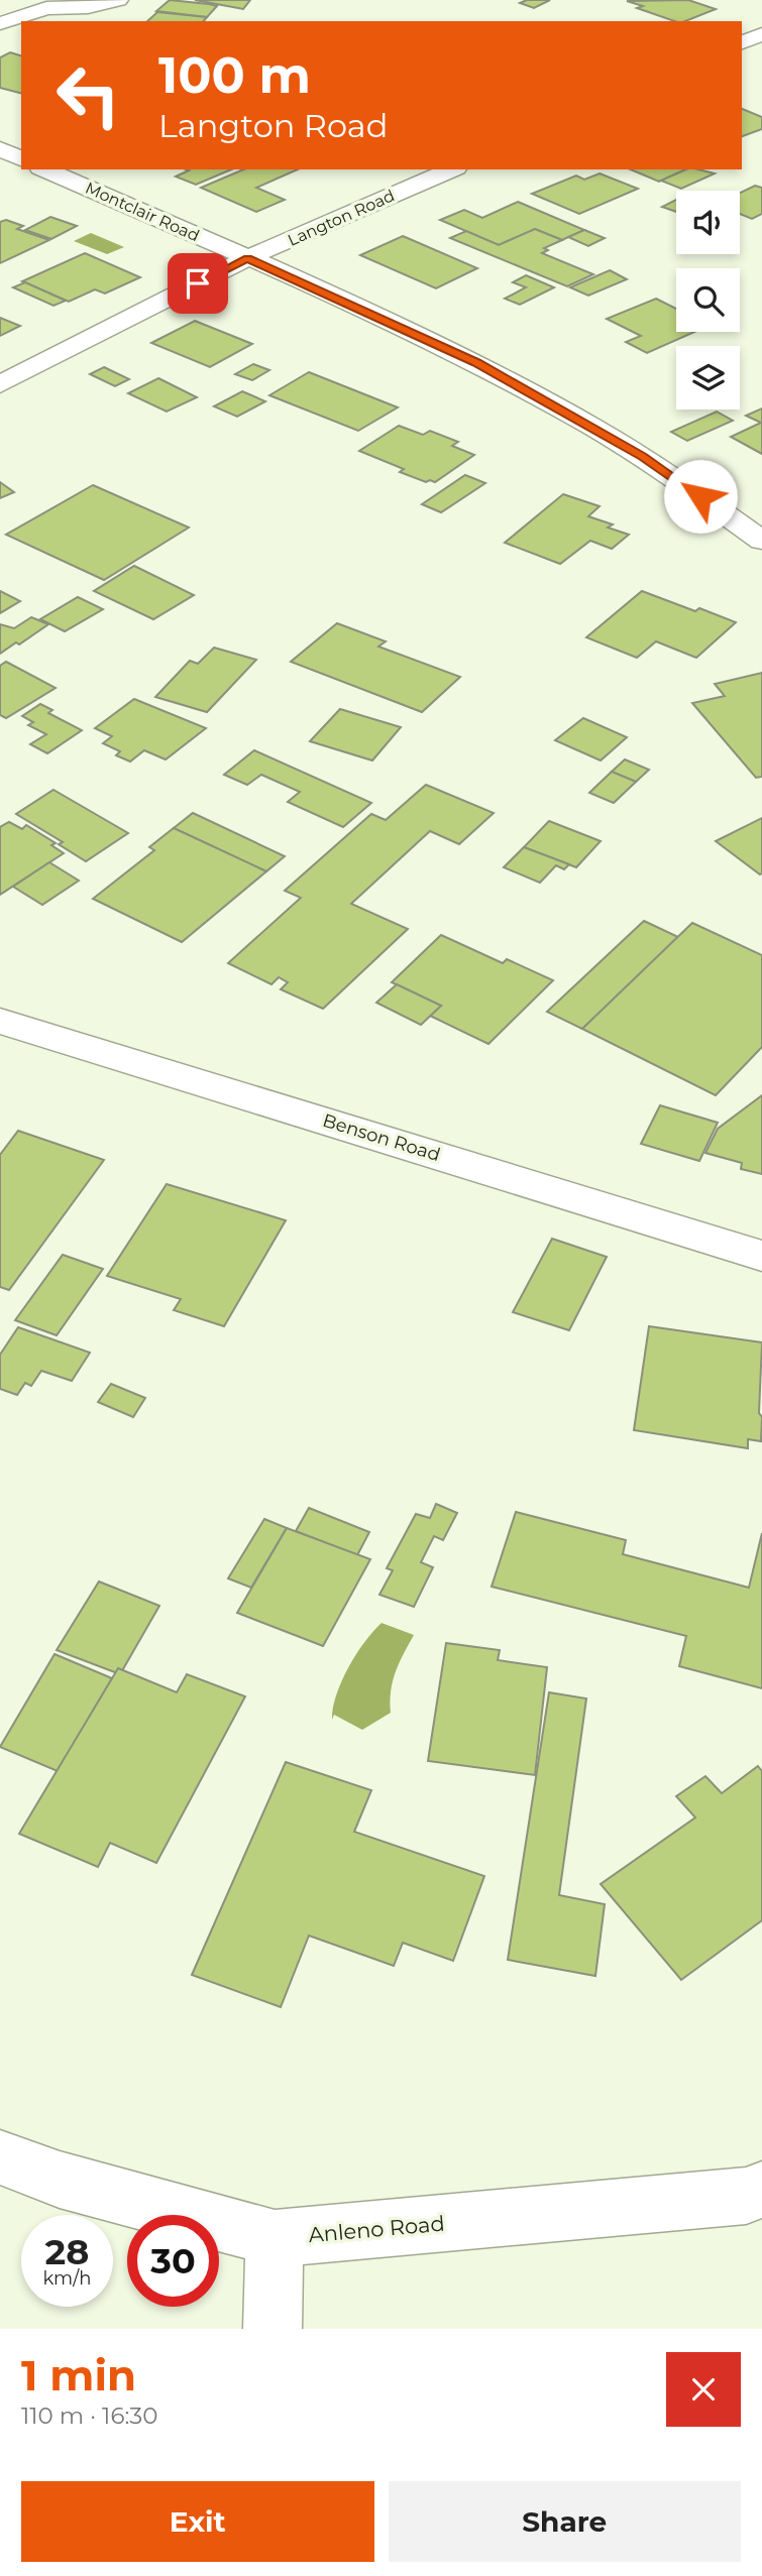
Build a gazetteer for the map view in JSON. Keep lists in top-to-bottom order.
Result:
{
  "streets": {
    "street": [
      "Montclair Road",
      "Langton Road",
      "Benson Road",
      "Anleno Road"
    ]
  },
  "crossings": [
    ["Montclair Road", "Langton Road"]
  ],
  "page": {
    "turn": ["100 m", "Langton Road"],
    "speed": "28 km/h",
    "limit": "30",
    "heading": ["1 min", "110 m · 16:30"],
    "buttons": ["Exit", "Share"]
  }
}
